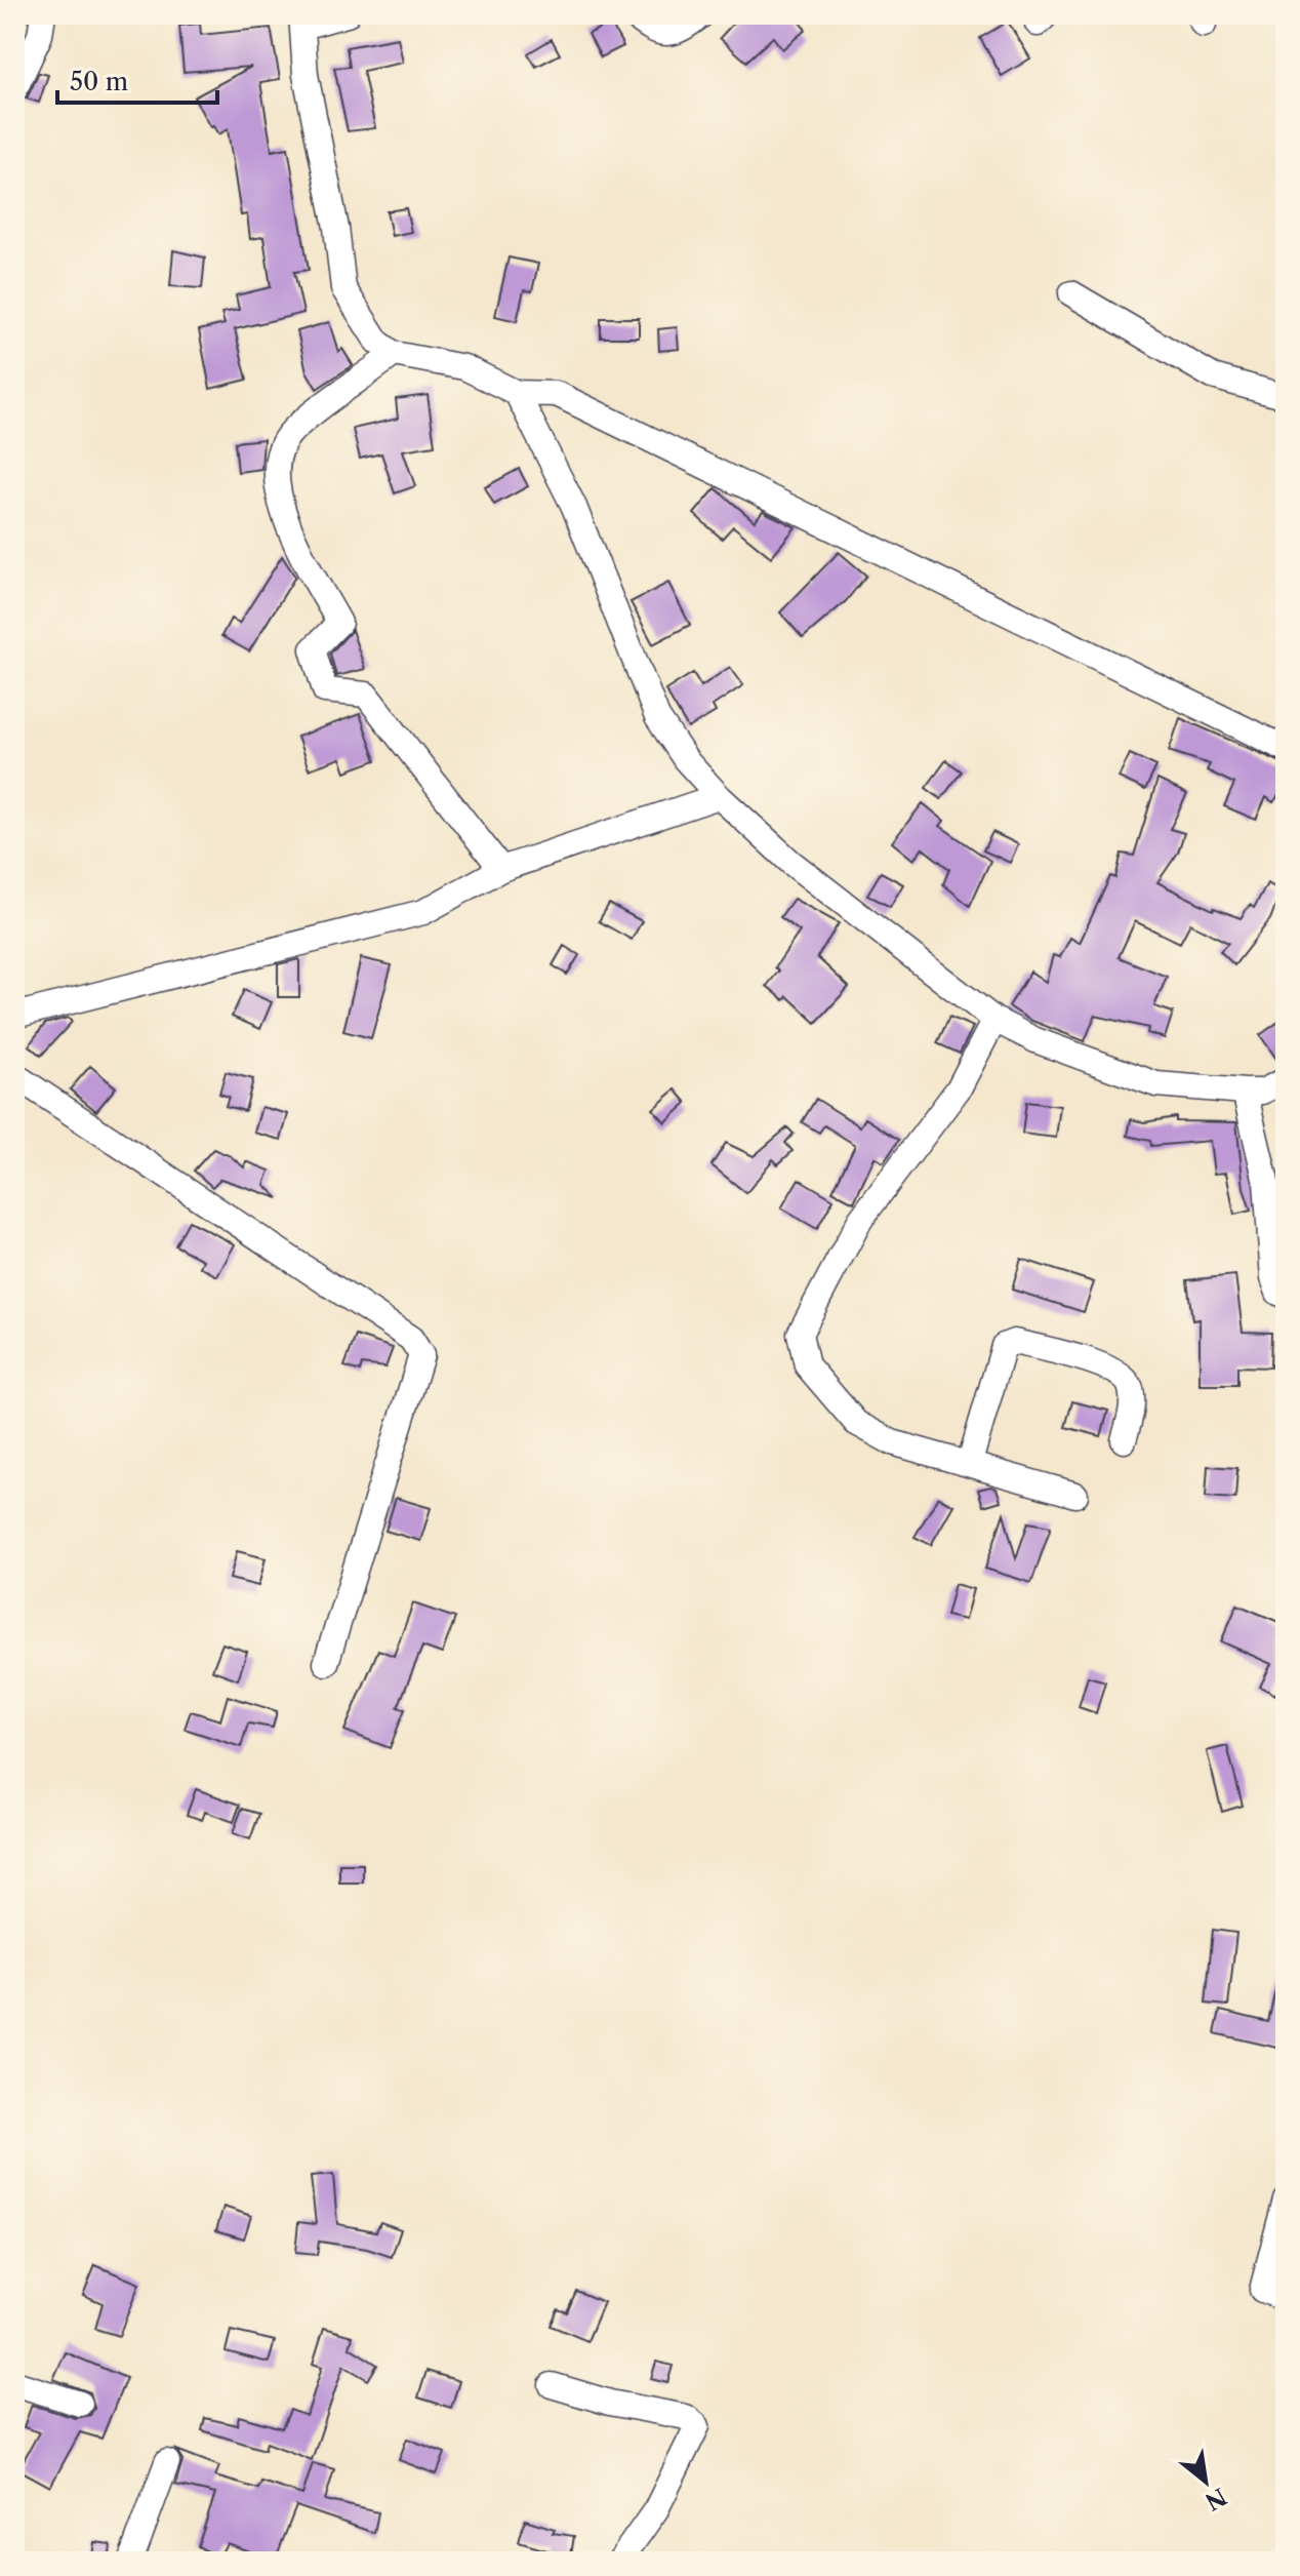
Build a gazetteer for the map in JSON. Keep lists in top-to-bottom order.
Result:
{
  "scale_bar": "50 m",
  "north": "bottom right"
}
